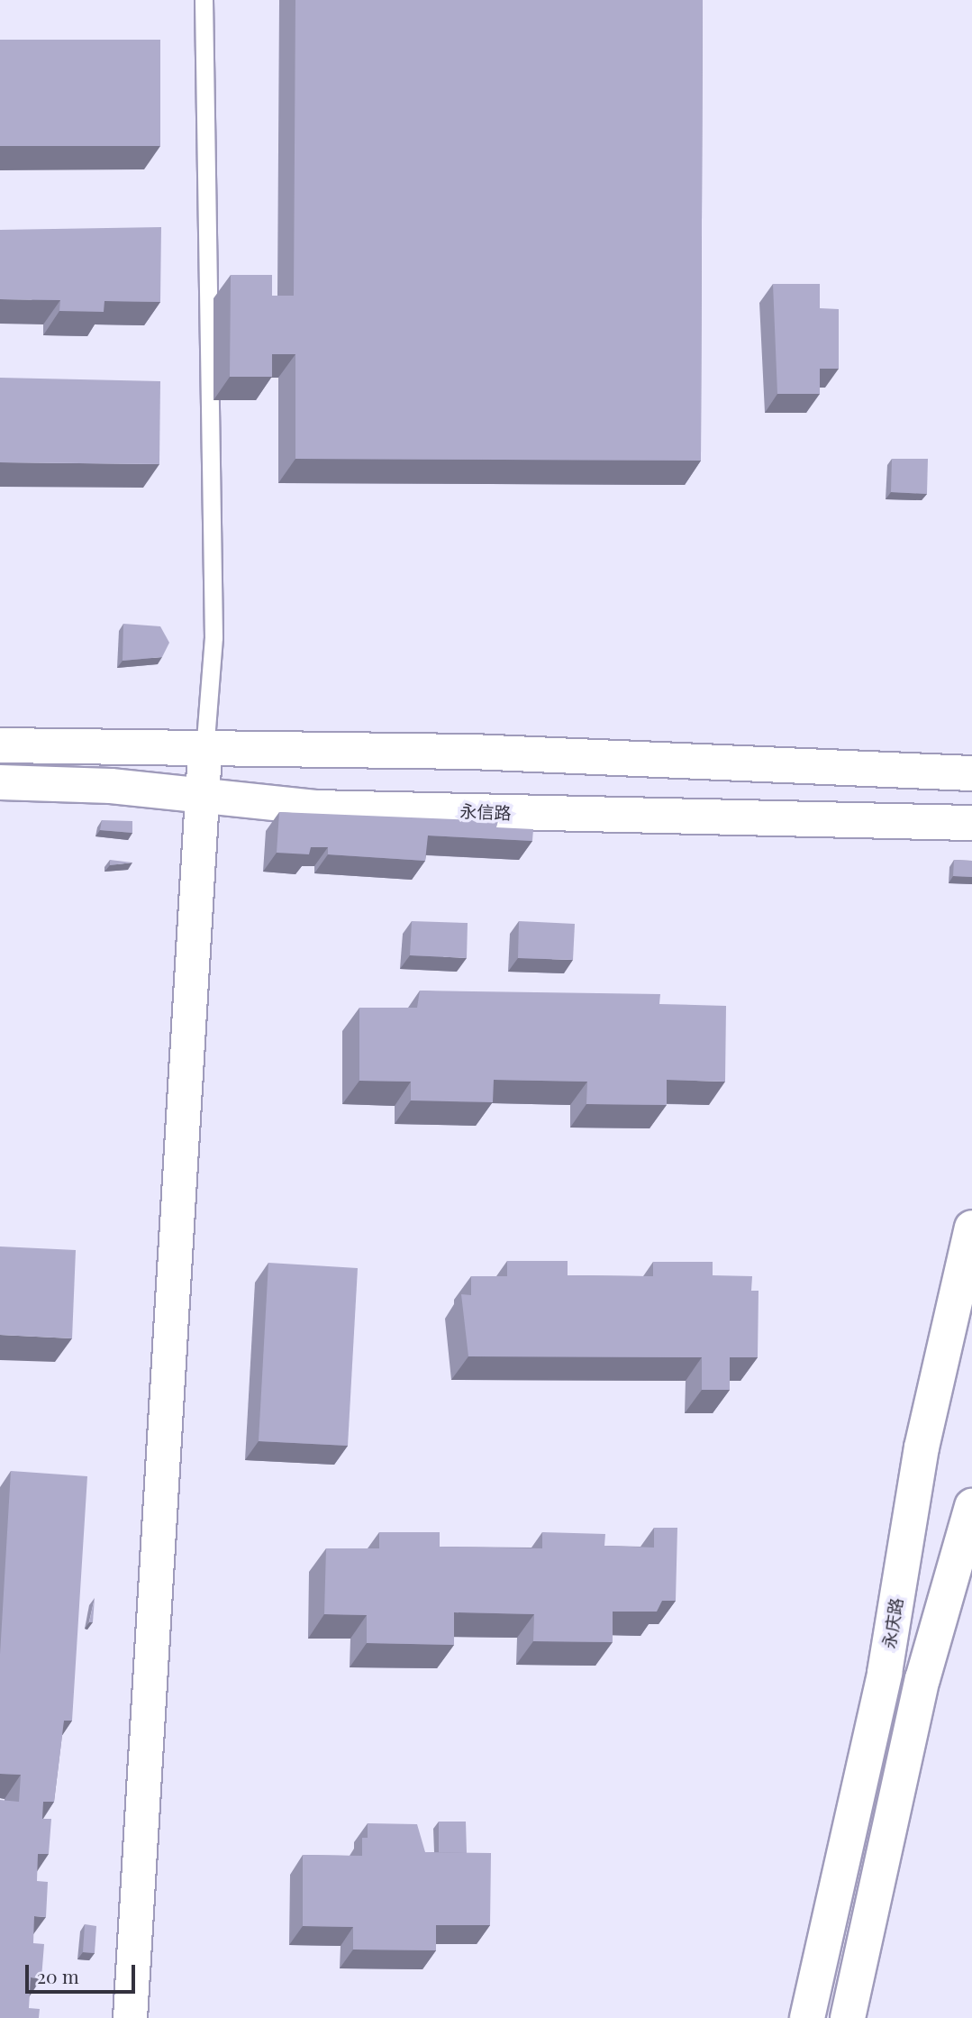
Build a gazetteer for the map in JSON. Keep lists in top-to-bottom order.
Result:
{
  "streets": {
    "street": ["永信路", "永庆路"]
  },
  "scale_bar": "20 m"
}
